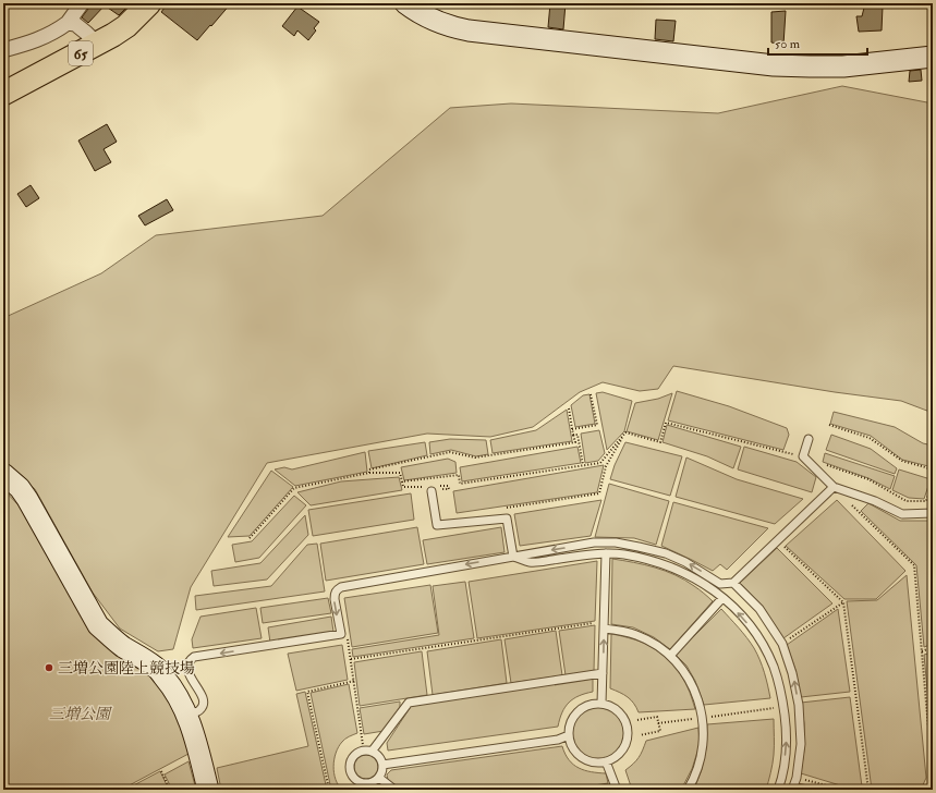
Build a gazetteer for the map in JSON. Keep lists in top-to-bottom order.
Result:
{
  "streets": {
    "main road": ["65"]
  },
  "parks": ["三増公園"],
  "places": ["三増公園陸上競技場"],
  "scale_bar": "50 m"
}
